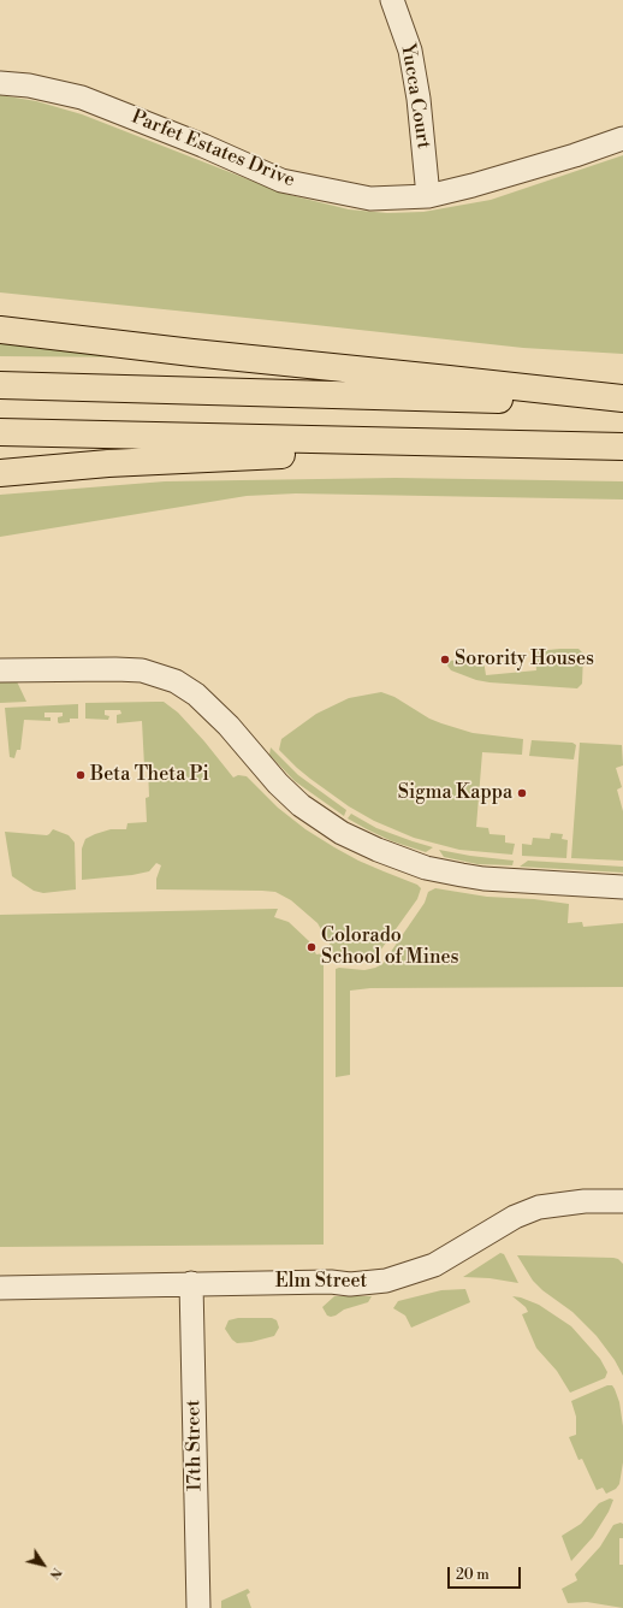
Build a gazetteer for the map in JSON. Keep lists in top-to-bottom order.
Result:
{
  "streets": {
    "street": [
      "Yucca Court",
      "Parfet Estates Drive",
      "Elm Street",
      "17th Street"
    ]
  },
  "crossings": [
    ["Yucca Court", "Parfet Estates Drive"],
    ["Elm Street", "17th Street"]
  ],
  "places": [
    "Sorority Houses",
    "Beta Theta Pi",
    "Sigma Kappa",
    "Colorado School of Mines"
  ],
  "scale_bar": "20 m",
  "north": "bottom right"
}
